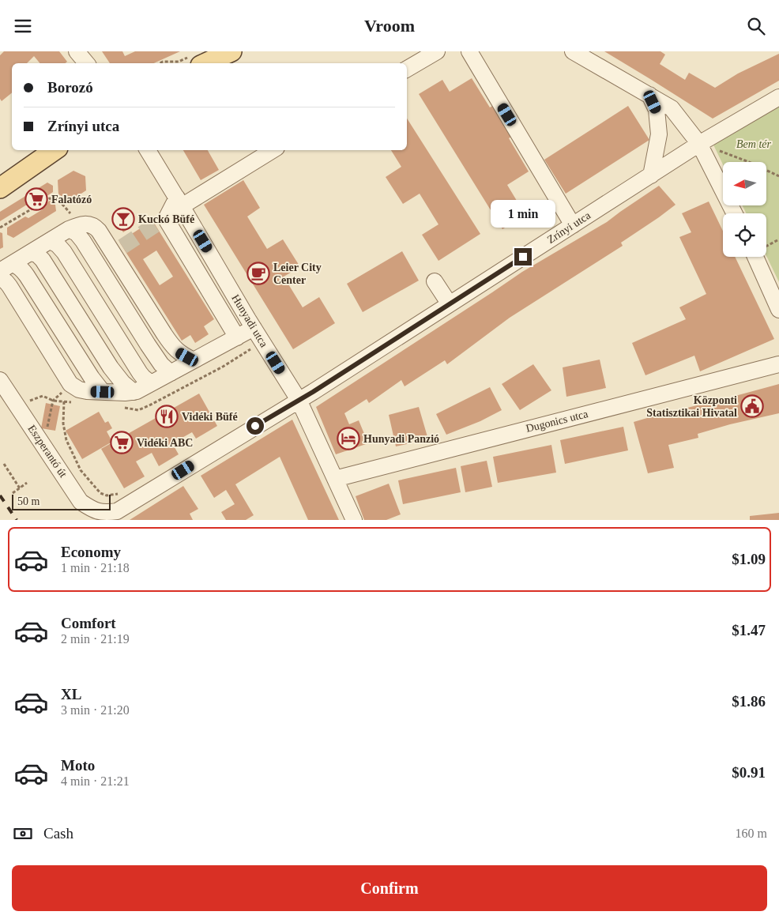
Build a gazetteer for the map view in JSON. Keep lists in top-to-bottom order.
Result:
{
  "streets": {
    "street": [
      "Zrínyi utca",
      "Hunyadi utca",
      "Dugonics utca",
      "Eszperantó út"
    ]
  },
  "crossings": [
    ["Zrínyi utca", "Hunyadi utca"],
    ["Zrínyi utca", "Eszperantó út"],
    ["Hunyadi utca", "Dugonics utca"]
  ],
  "parks": ["Bem tér"],
  "places": {
    "supermarket": ["Falatózó", "Vidéki ABC"],
    "bar": ["Kuckó Büfé"],
    "cafe": ["Leier City Center"],
    "public building": ["Központi Statisztikai Hivatal"],
    "restaurant": ["Vidéki Büfé"],
    "hotel": ["Hunyadi Panzió"]
  },
  "scale_bar": "50 m",
  "north": "left",
  "page": {
    "header": "Vroom",
    "banner": ["Borozó", "Zrínyi utca"],
    "bubble": "1 min",
    "scale": "50 m",
    "list": [
      {
        "name": "Economy",
        "note": "1 min · 21:18",
        "value": "$1.09"
      },
      {
        "name": "Comfort",
        "note": "2 min · 21:19",
        "value": "$1.47"
      },
      {
        "name": "XL",
        "note": "3 min · 21:20",
        "value": "$1.86"
      },
      {
        "name": "Moto",
        "note": "4 min · 21:21",
        "value": "$0.91"
      }
    ],
    "pay": ["Cash", "160 m"],
    "buttons": "Confirm"
  }
}
